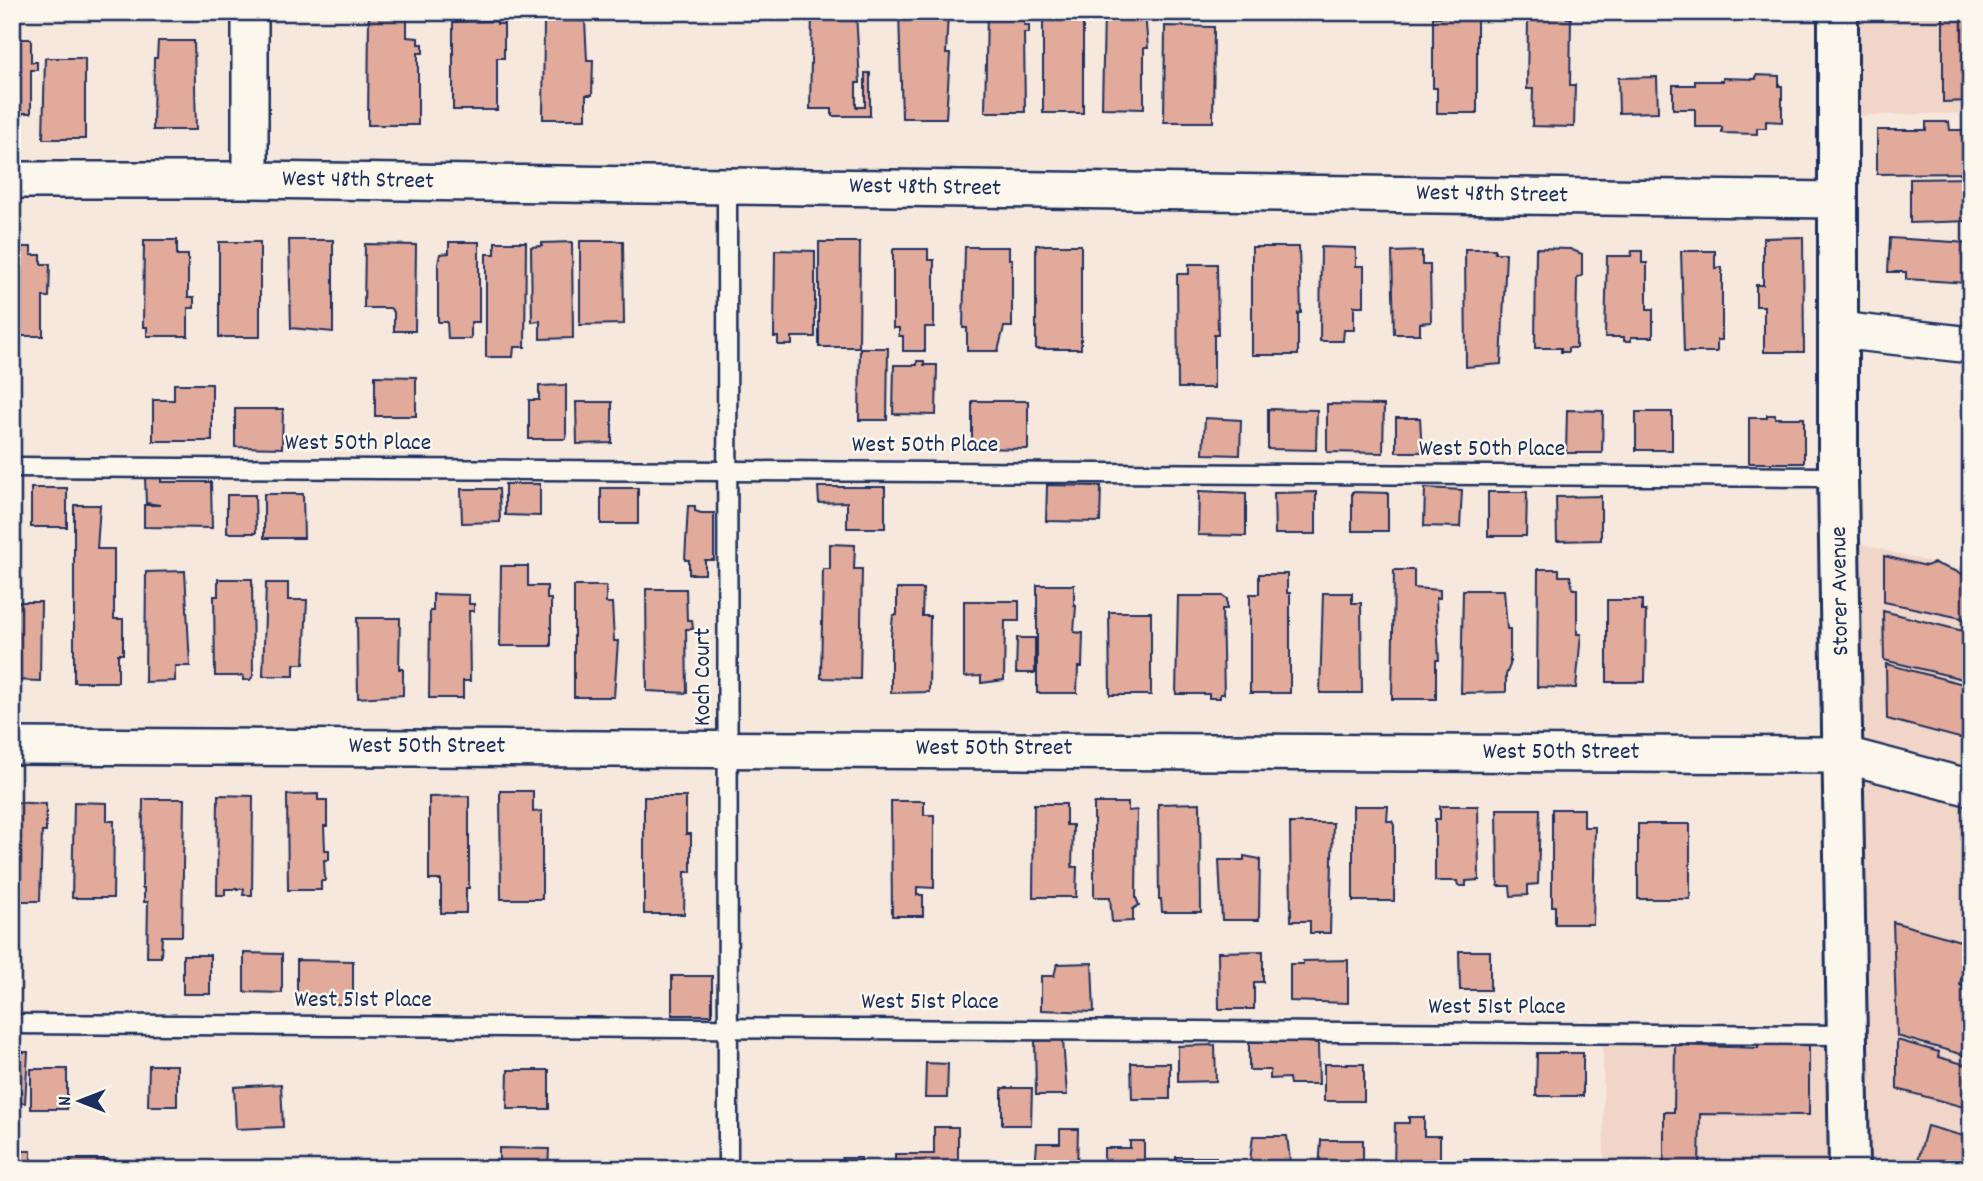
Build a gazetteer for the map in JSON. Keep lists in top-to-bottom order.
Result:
{
  "streets": {
    "street": ["West 48th Street", "Storer Avenue", "West 50th Street"],
    "lane": ["West 50th Place", "Koch Court", "West 51st Place"]
  },
  "crossings": [
    ["West 48th Street", "Storer Avenue"],
    ["West 48th Street", "Koch Court"],
    ["West 50th Place", "Storer Avenue"],
    ["West 50th Place", "Koch Court"],
    ["Storer Avenue", "West 50th Street"],
    ["Storer Avenue", "West 51st Place"],
    ["Koch Court", "West 50th Street"],
    ["Koch Court", "West 51st Place"]
  ],
  "north": "left"
}
